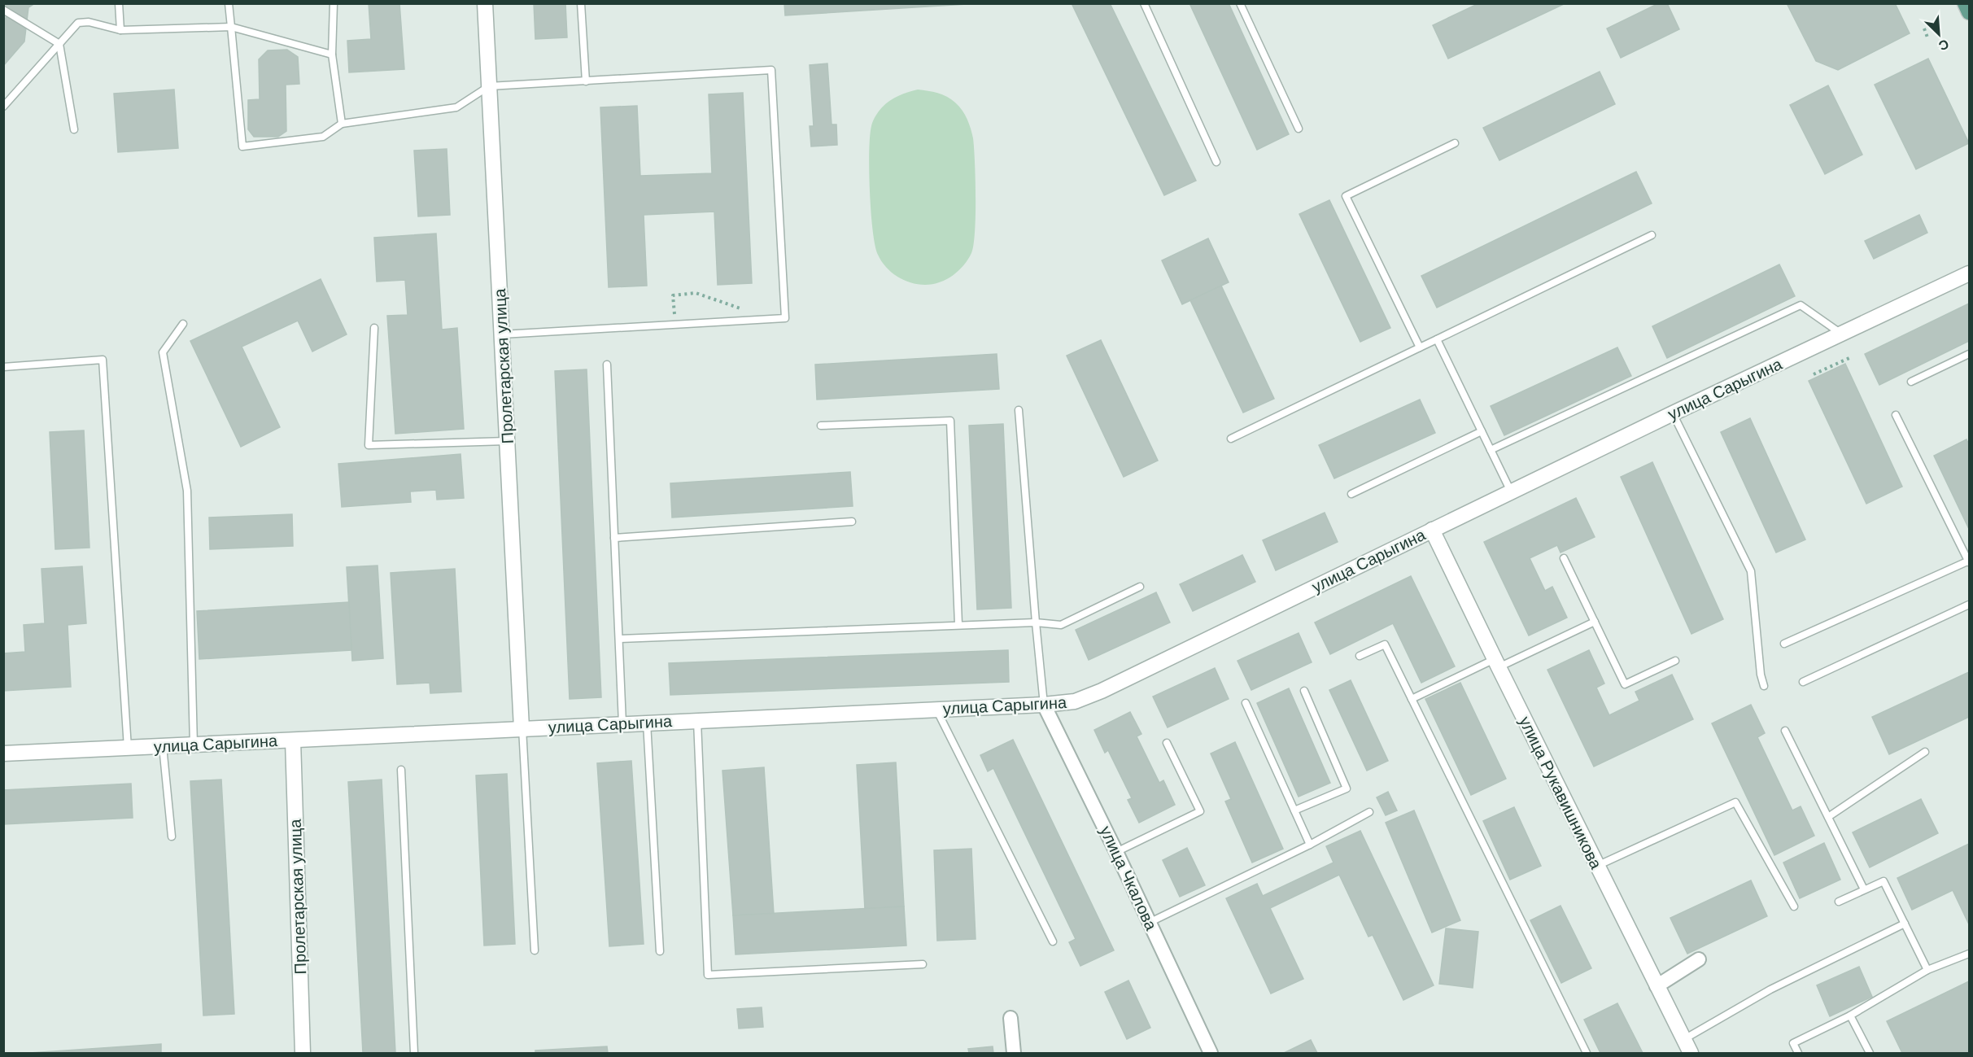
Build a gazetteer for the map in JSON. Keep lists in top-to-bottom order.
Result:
{
  "streets": {
    "street": [
      "Пролетарская улица",
      "улица Сарыгина",
      "улица Рукавишникова",
      "улица Чкалова"
    ]
  },
  "crossings": [
    ["Пролетарская улица", "улица Сарыгина"],
    ["улица Сарыгина", "улица Рукавишникова"],
    ["улица Сарыгина", "улица Чкалова"]
  ],
  "north": "bottom right"
}
